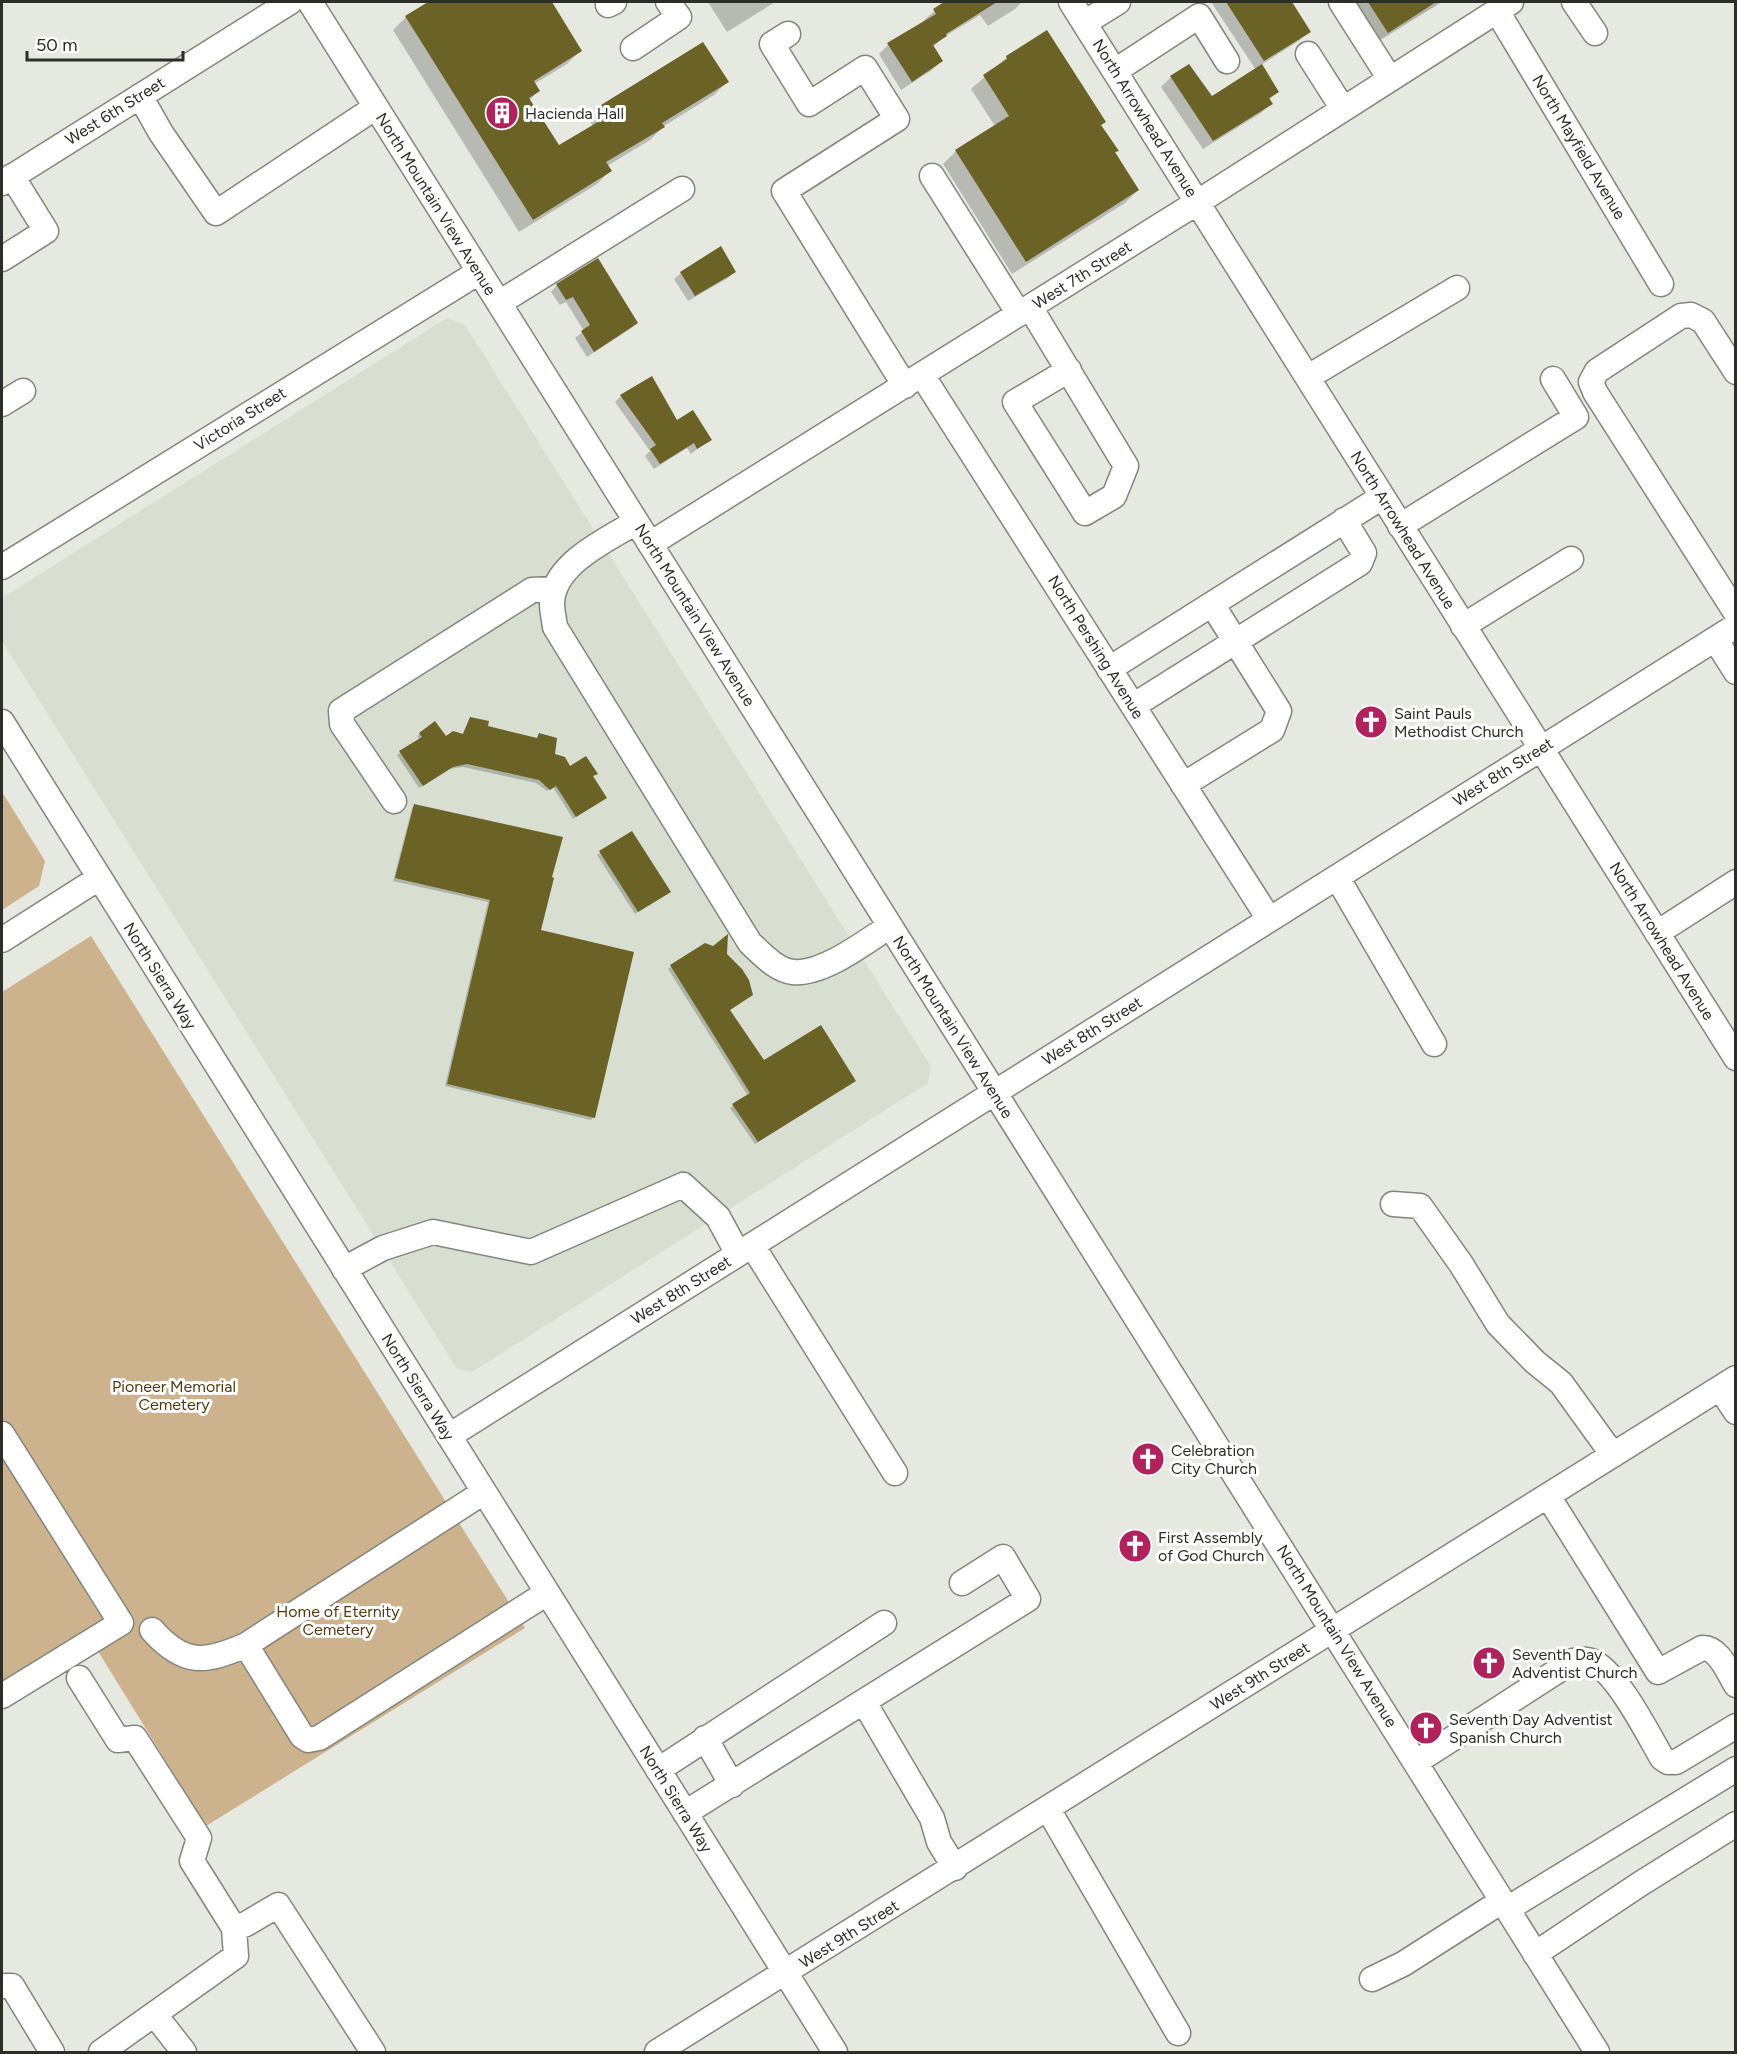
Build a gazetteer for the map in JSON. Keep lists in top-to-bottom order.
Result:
{
  "streets": {
    "street": [
      "West 6th Street",
      "North Arrowhead Avenue",
      "North Mayfield Avenue",
      "North Mountain View Avenue",
      "West 7th Street",
      "Victoria Street",
      "North Pershing Avenue",
      "West 8th Street",
      "North Sierra Way",
      "West 9th Street"
    ]
  },
  "crossings": [
    ["North Arrowhead Avenue", "West 7th Street"],
    ["North Arrowhead Avenue", "West 8th Street"],
    ["North Mayfield Avenue", "West 7th Street"],
    ["North Mountain View Avenue", "West 7th Street"],
    ["North Mountain View Avenue", "Victoria Street"],
    ["North Mountain View Avenue", "West 8th Street"],
    ["North Mountain View Avenue", "West 9th Street"],
    ["West 7th Street", "North Pershing Avenue"],
    ["North Pershing Avenue", "West 8th Street"],
    ["West 8th Street", "North Sierra Way"],
    ["North Sierra Way", "West 9th Street"]
  ],
  "parks": ["Pioneer Memorial Cemetery", "Home of Eternity Cemetery"],
  "places": {
    "building": ["Hacienda Hall"],
    "church": [
      "Saint Pauls Methodist Church",
      "Celebration City Church",
      "First Assembly of God Church",
      "Seventh Day Adventist Church",
      "Seventh Day Adventist Spanish Church"
    ]
  },
  "scale_bar": "50 m"
}
